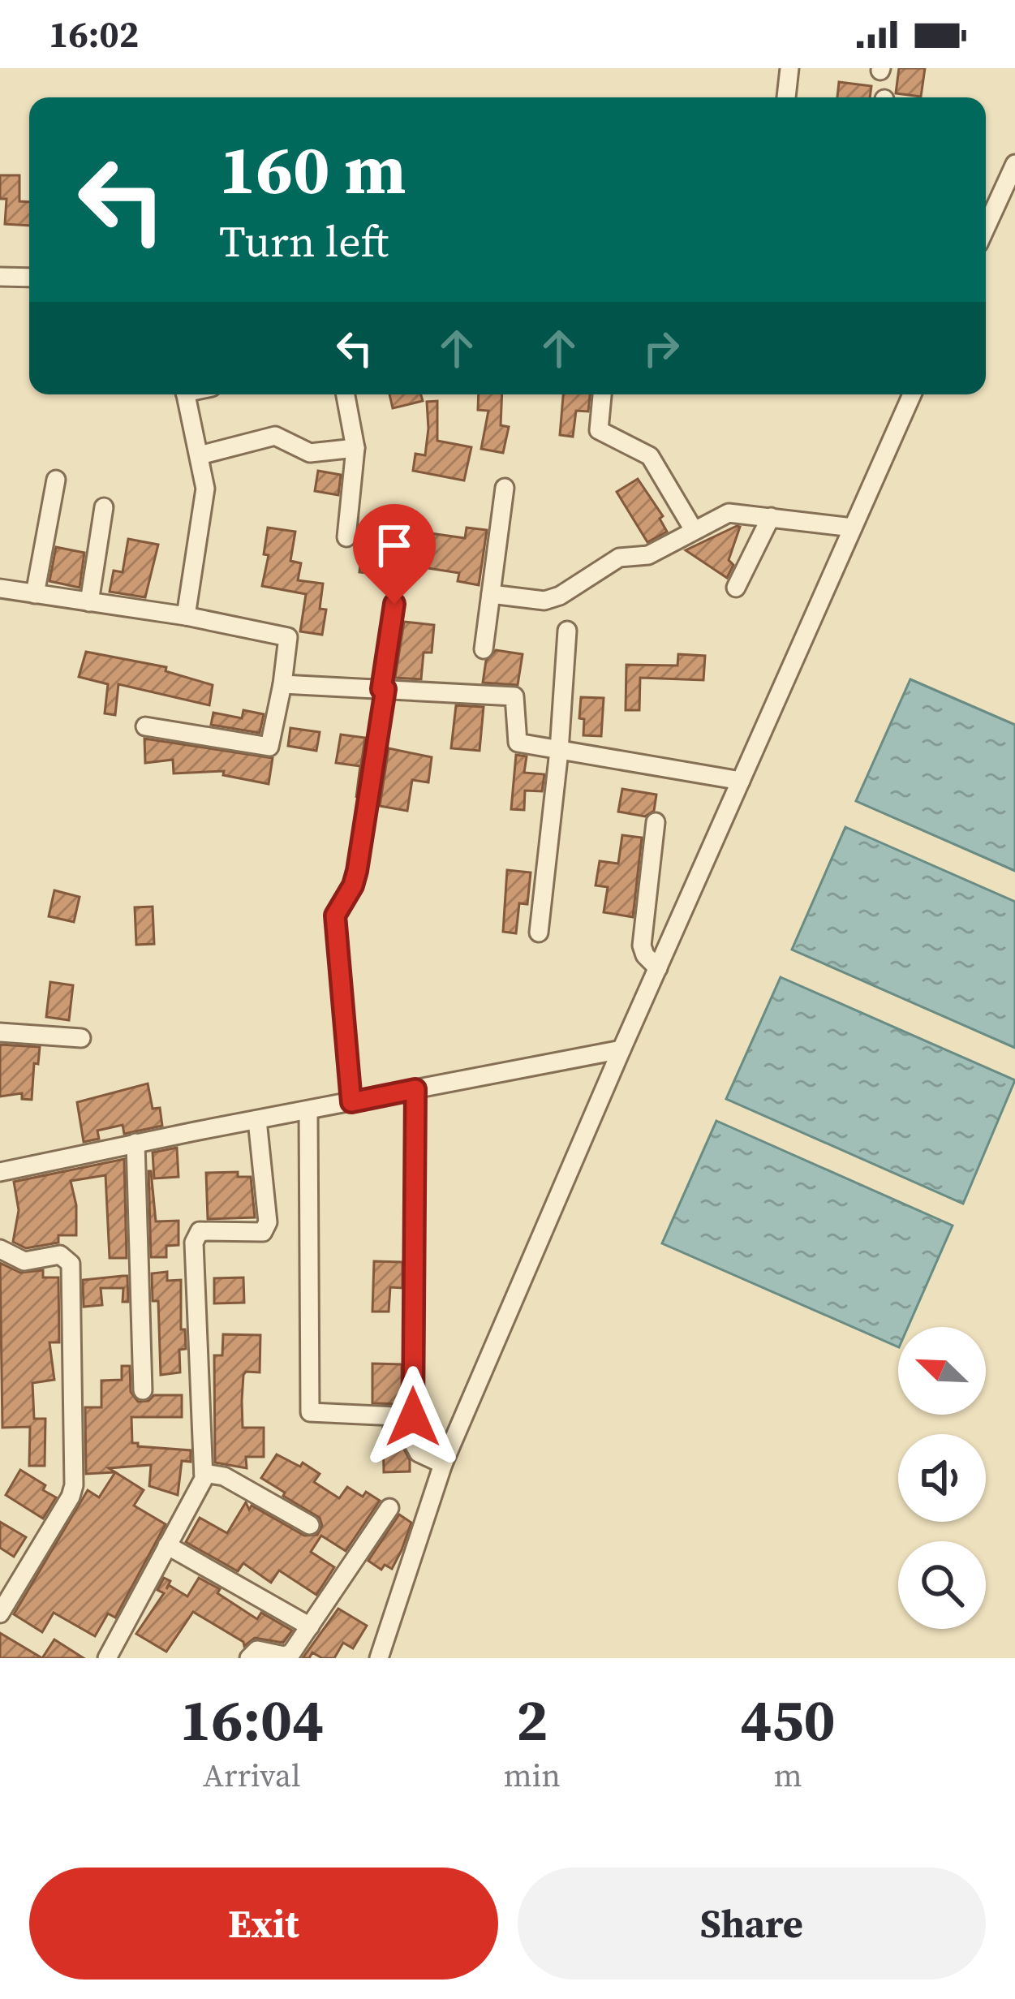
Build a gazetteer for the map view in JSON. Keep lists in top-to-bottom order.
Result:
{
  "north": "top left",
  "page": {
    "status": "16:02",
    "turn": ["160 m", "Turn left"],
    "eta": [
      "16:04",
      "Arrival",
      "2",
      "min",
      "450",
      "m"
    ],
    "buttons": ["Exit", "Share"]
  }
}
